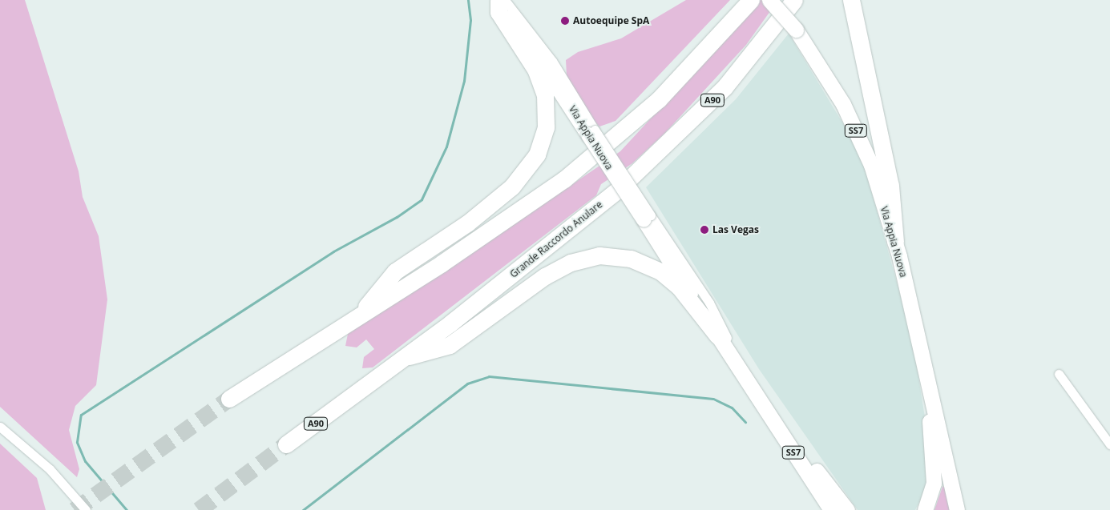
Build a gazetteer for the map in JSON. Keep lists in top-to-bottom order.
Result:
{
  "streets": {
    "highway": ["A90", "Grande Raccordo Anulare"],
    "main road": ["SS7", "Via Appia Nuova"]
  },
  "places": ["Autoequipe SpA", "Las Vegas"]
}
